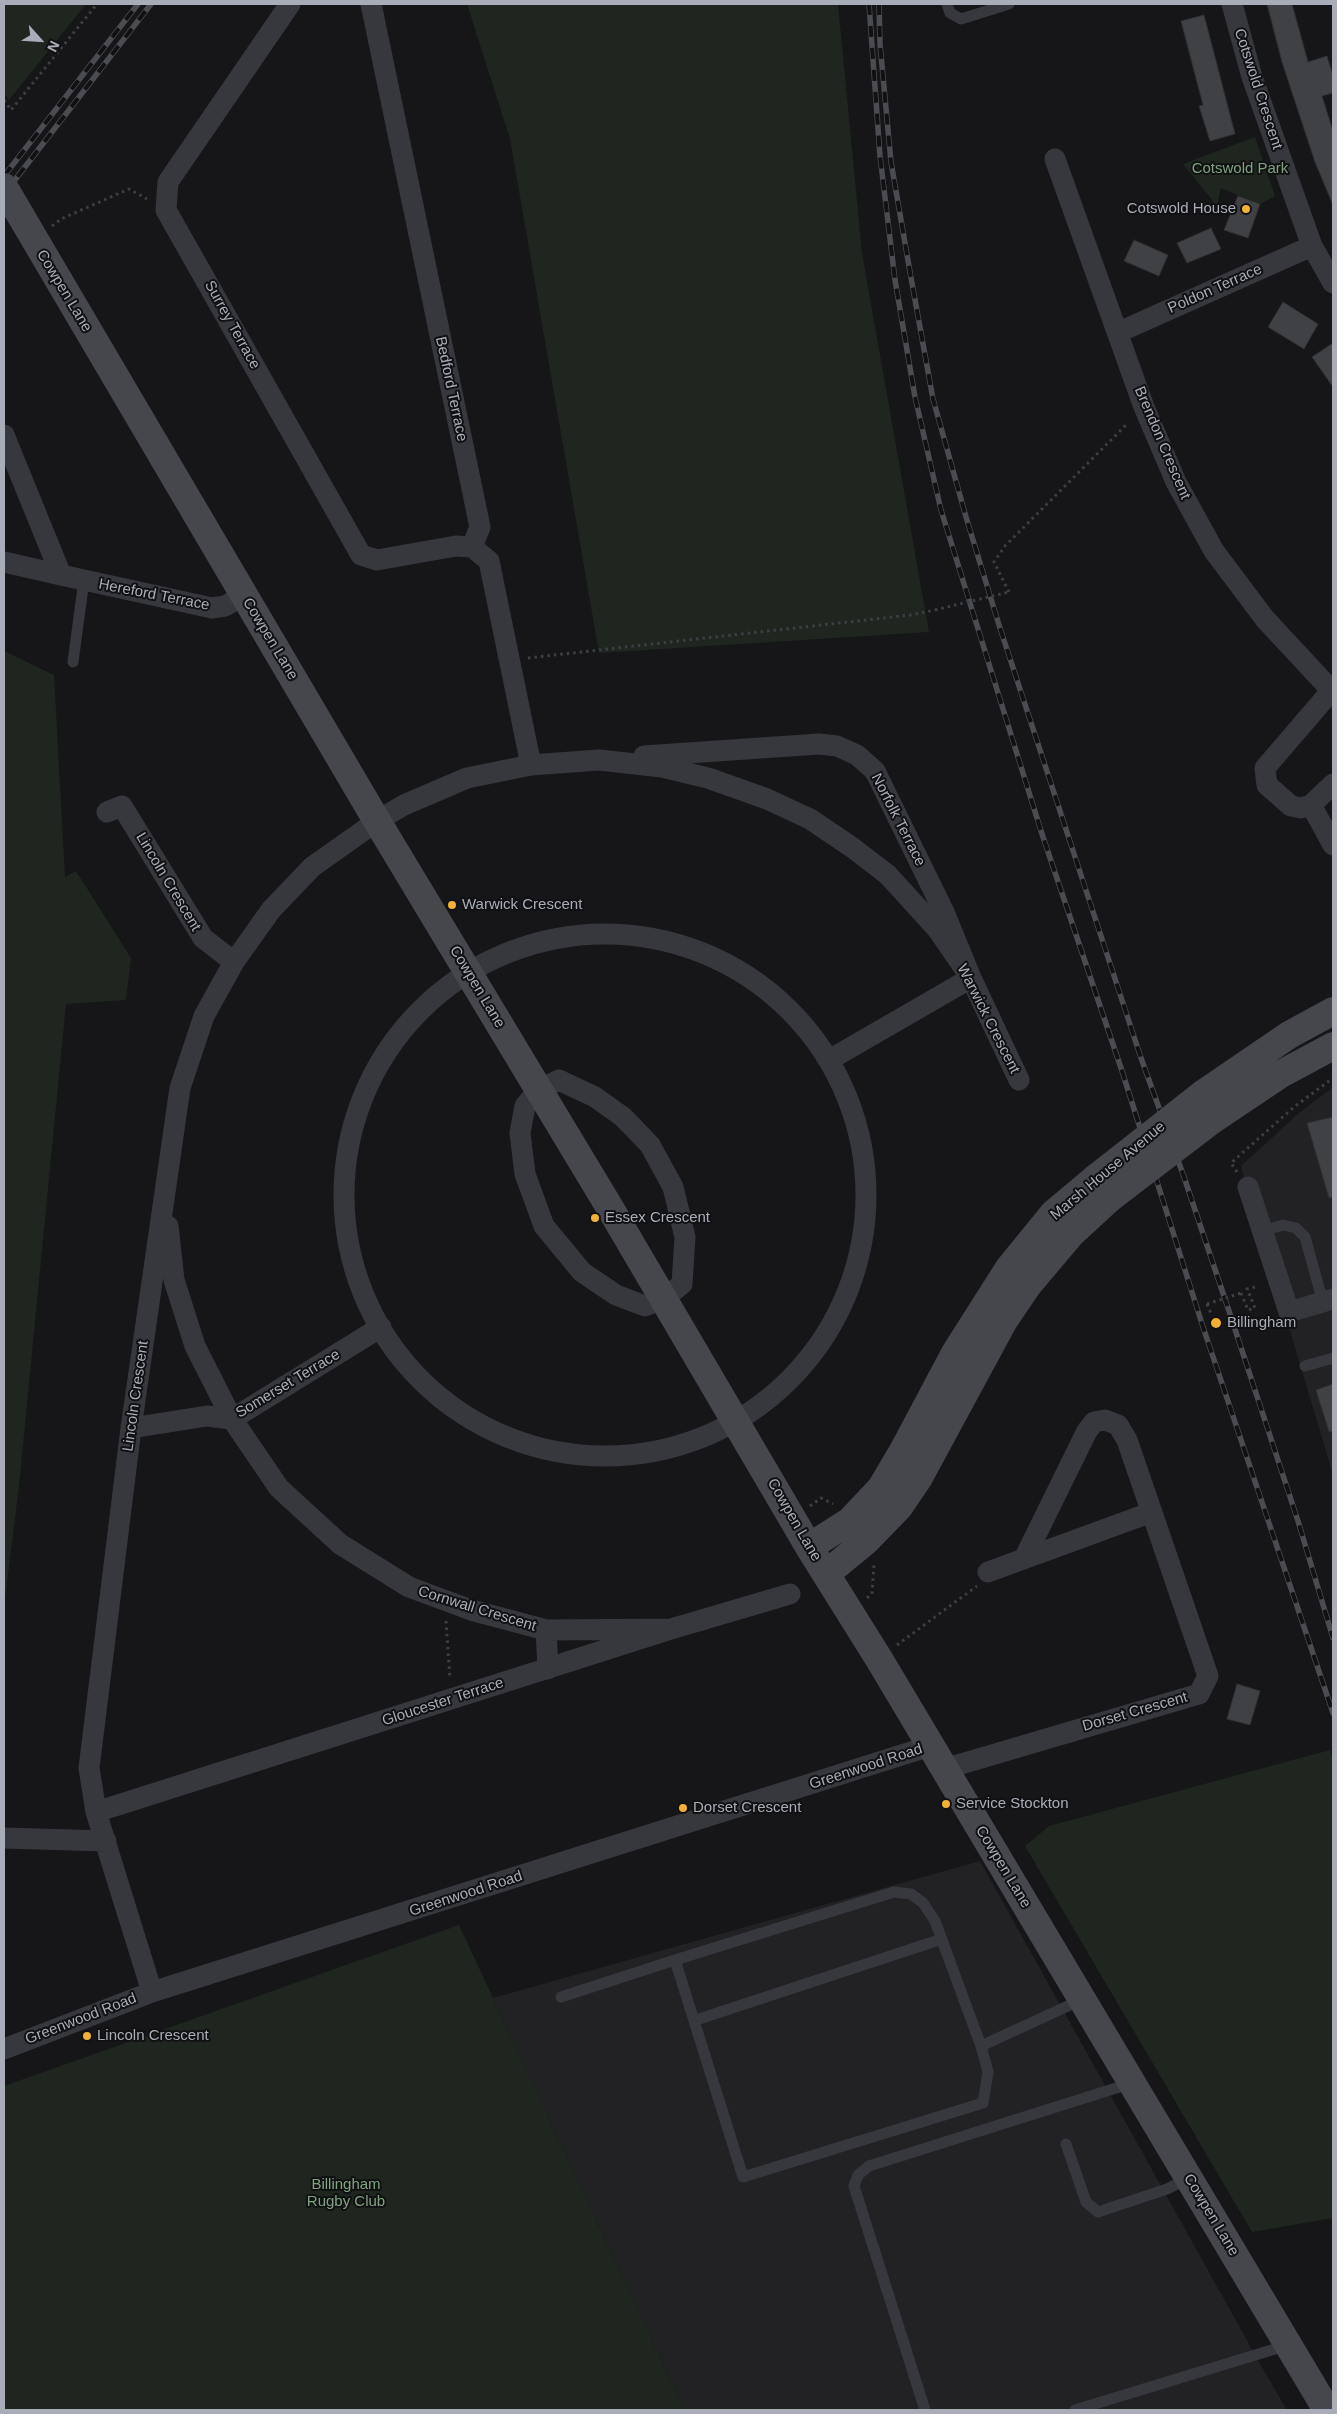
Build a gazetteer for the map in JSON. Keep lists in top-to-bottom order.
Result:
{
  "streets": {
    "street": [
      "Cotswold Crescent",
      "Poldon Terrace",
      "Cowpen Lane",
      "Surrey Terrace",
      "Bedford Terrace",
      "Brendon Crescent",
      "Hereford Terrace",
      "Norfolk Terrace",
      "Lincoln Crescent",
      "Warwick Crescent",
      "Marsh House Avenue",
      "Somerset Terrace",
      "Cornwall Crescent",
      "Gloucester Terrace",
      "Dorset Crescent",
      "Greenwood Road"
    ]
  },
  "crossings": [
    ["Cotswold Crescent", "Poldon Terrace"],
    ["Poldon Terrace", "Brendon Crescent"],
    ["Cowpen Lane", "Hereford Terrace"],
    ["Cowpen Lane", "Lincoln Crescent"],
    ["Cowpen Lane", "Warwick Crescent"],
    ["Cowpen Lane", "Marsh House Avenue"],
    ["Cowpen Lane", "Dorset Crescent"],
    ["Cowpen Lane", "Greenwood Road"],
    ["Surrey Terrace", "Bedford Terrace"],
    ["Norfolk Terrace", "Warwick Crescent"],
    ["Lincoln Crescent", "Warwick Crescent"],
    ["Lincoln Crescent", "Somerset Terrace"],
    ["Lincoln Crescent", "Cornwall Crescent"],
    ["Lincoln Crescent", "Gloucester Terrace"],
    ["Lincoln Crescent", "Greenwood Road"],
    ["Somerset Terrace", "Cornwall Crescent"],
    ["Cornwall Crescent", "Gloucester Terrace"],
    ["Dorset Crescent", "Greenwood Road"]
  ],
  "parks": ["Cotswold Park", "Billingham Rugby Club"],
  "places": [
    "Cotswold House",
    "Warwick Crescent",
    "Essex Crescent",
    "Billingham",
    "Service Stockton",
    "Dorset Crescent",
    "Lincoln Crescent"
  ],
  "north": "bottom right"
}
